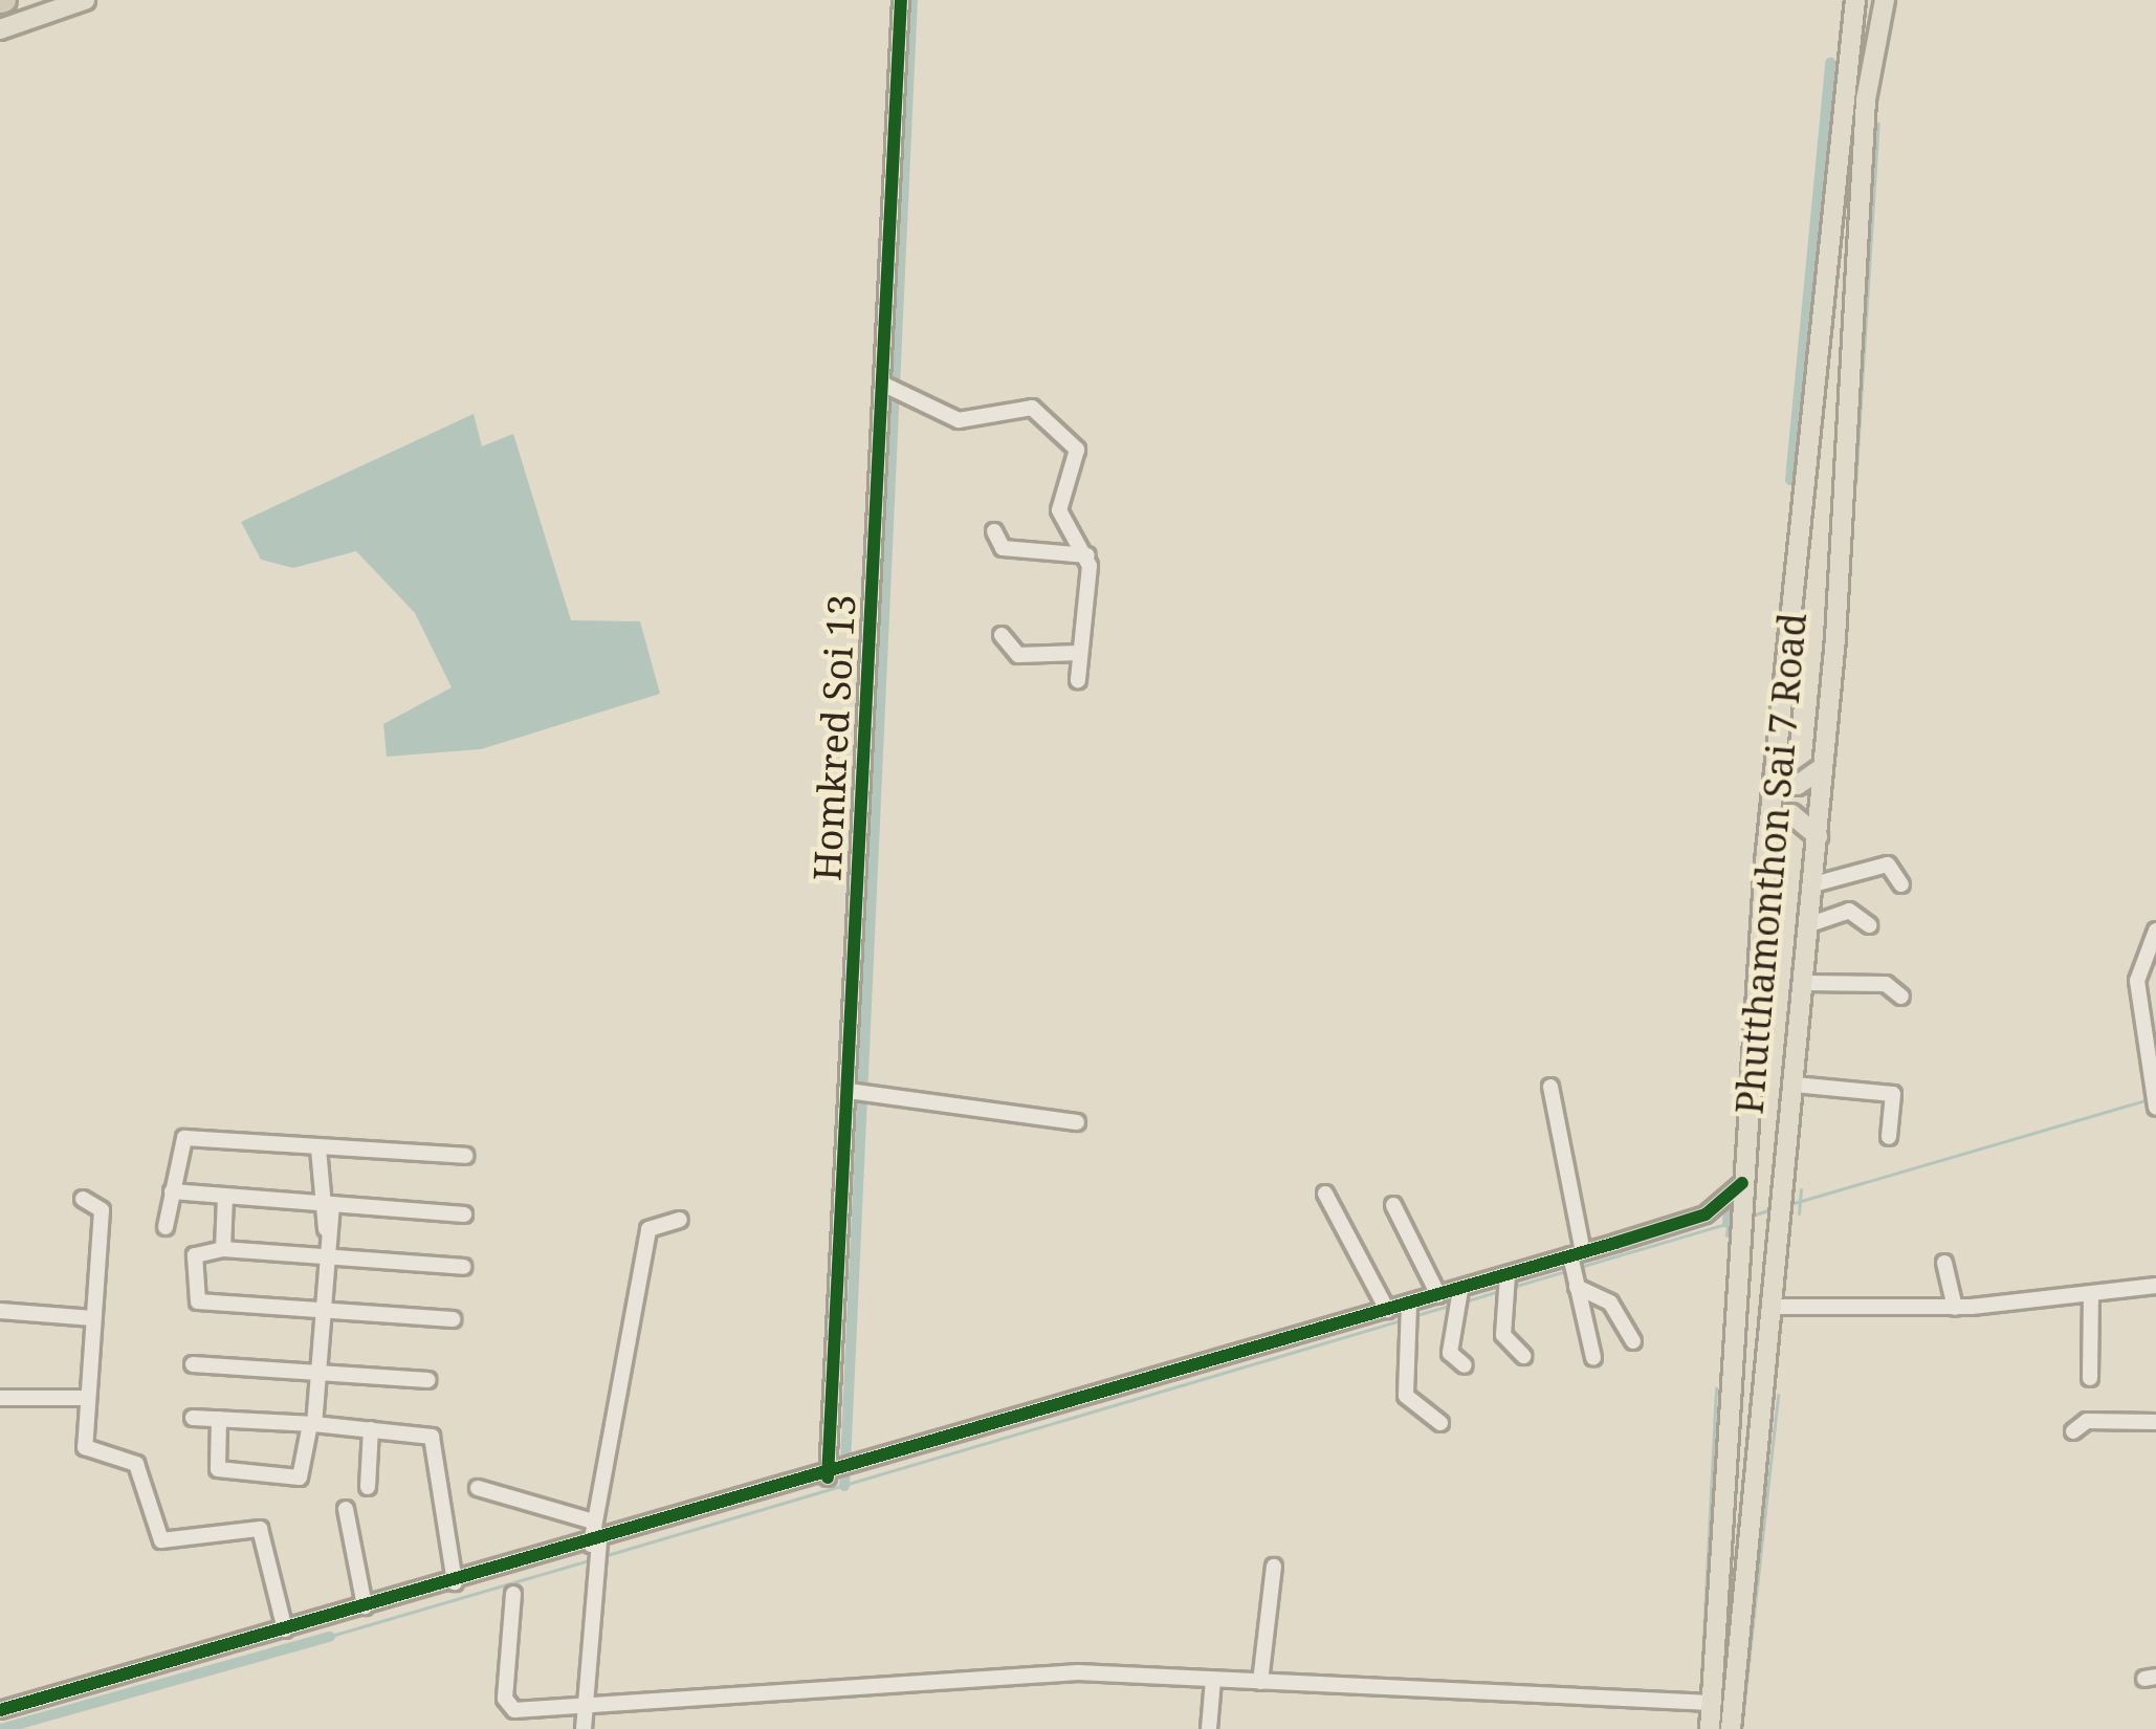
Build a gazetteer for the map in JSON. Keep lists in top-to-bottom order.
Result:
{
  "streets": {
    "main road": ["Phutthamonthon Sai 7 Road"],
    "street": ["Homkred Soi 13"]
  }
}
